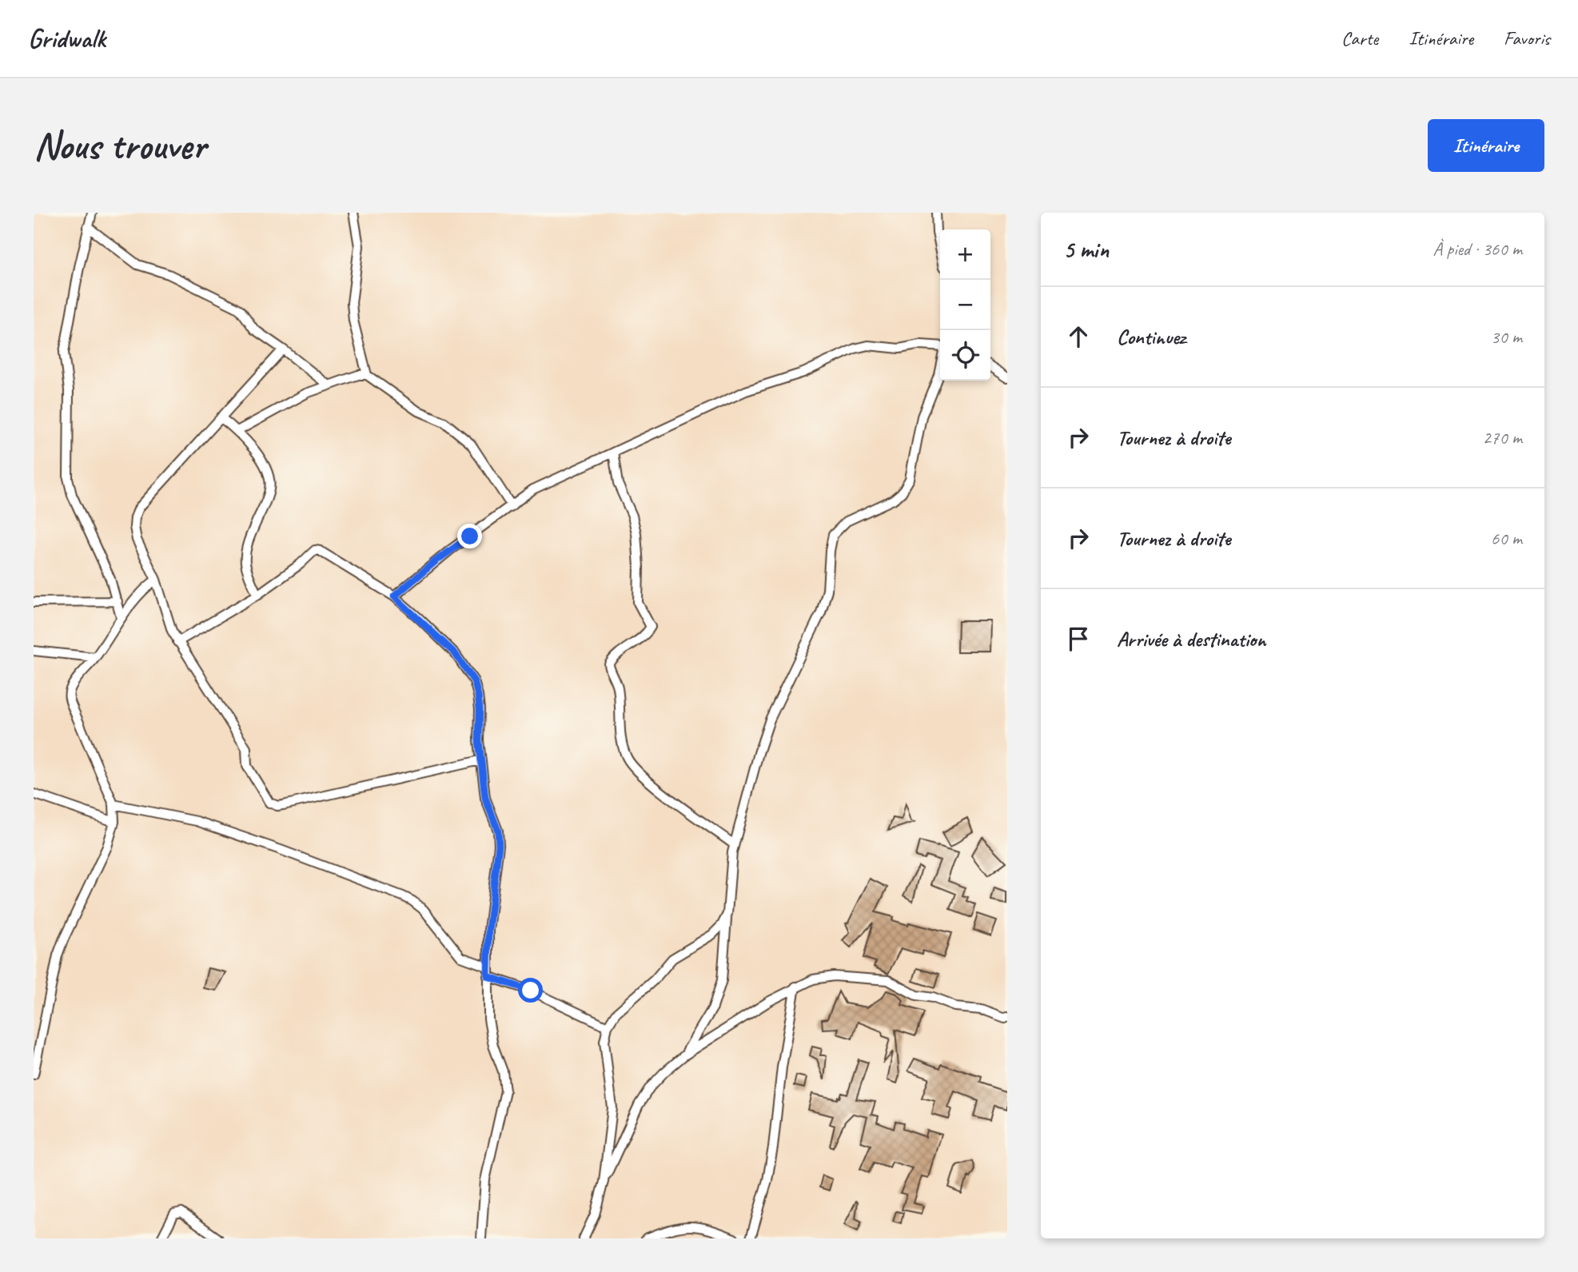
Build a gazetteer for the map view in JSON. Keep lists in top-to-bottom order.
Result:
{
  "page": {
    "header": "Gridwalk",
    "nav": ["Carte", "Itinéraire", "Favoris"],
    "buttons": "Itinéraire",
    "title": "Nous trouver",
    "heading": ["5 min", "À pied · 360 m"],
    "map_buttons": ["+", "−"],
    "list": [
      ["Continuez", "30 m"],
      ["Tournez à droite", "270 m"],
      ["Tournez à droite", "60 m"],
      "Arrivée à destination"
    ]
  }
}
